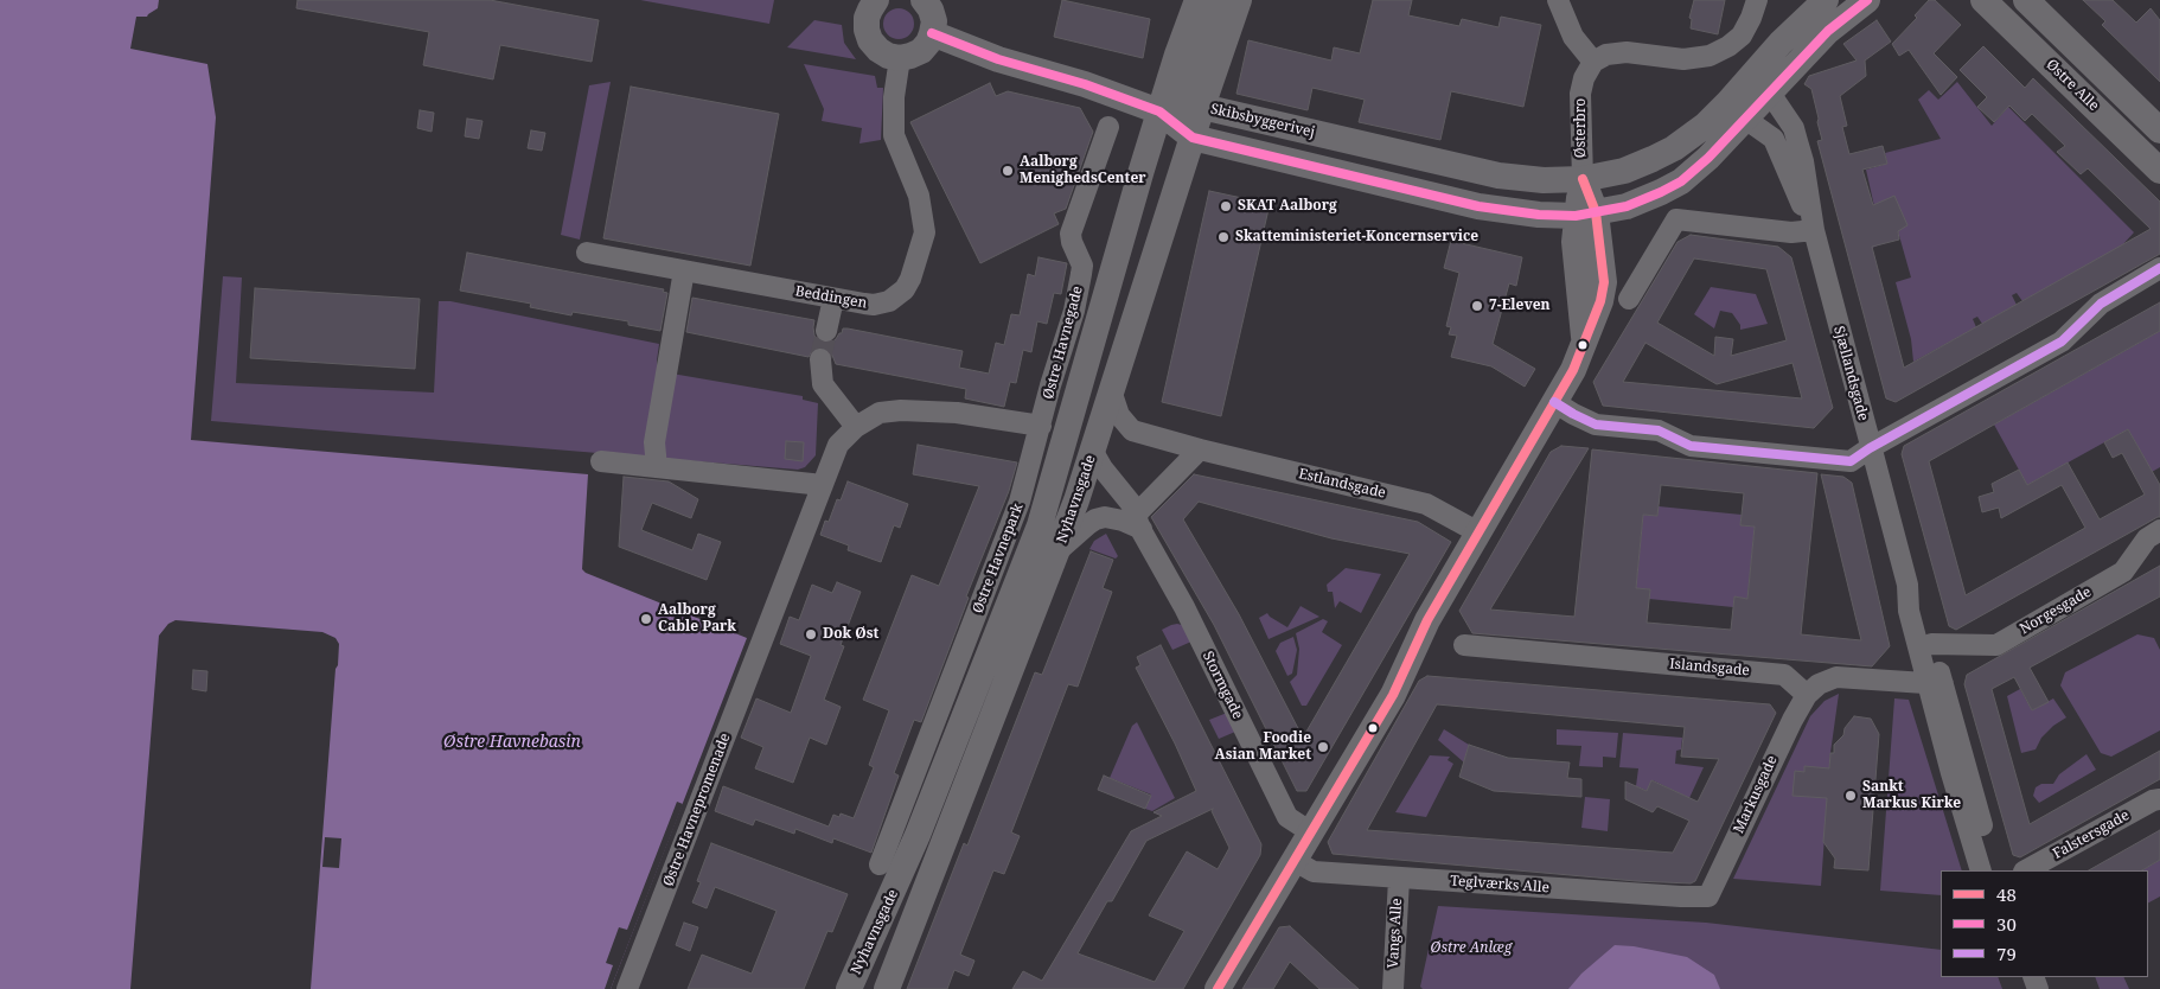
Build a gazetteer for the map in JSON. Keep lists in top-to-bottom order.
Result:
{
  "streets": {
    "street": [
      "Østre Alle",
      "Skibsbyggerivej",
      "Østerbro",
      "Beddingen",
      "Østre Havnegade",
      "Sjællandsgade",
      "Estlandsgade",
      "Nyhavnsgade",
      "Østre Havnepark",
      "Norgesgade",
      "Islandsgade",
      "Stormgade",
      "Markusgade",
      "Østre Havnepromenade",
      "Falstersgade",
      "Teglværks Alle",
      "Vangs Alle"
    ]
  },
  "crossings": [
    ["Skibsbyggerivej", "Østerbro"],
    ["Skibsbyggerivej", "Nyhavnsgade"],
    ["Østerbro", "Estlandsgade"],
    ["Østerbro", "Stormgade"],
    ["Østerbro", "Teglværks Alle"],
    ["Østre Havnegade", "Østre Havnepark"],
    ["Sjællandsgade", "Norgesgade"],
    ["Estlandsgade", "Nyhavnsgade"],
    ["Nyhavnsgade", "Stormgade"],
    ["Islandsgade", "Markusgade"],
    ["Markusgade", "Teglværks Alle"],
    ["Teglværks Alle", "Vangs Alle"]
  ],
  "water": ["Østre Havnebasin"],
  "parks": ["Østre Anlæg"],
  "places": [
    "Aalborg MenighedsCenter",
    "SKAT Aalborg",
    "Skatteministeriet-Koncernservice",
    "7-Eleven",
    "Aalborg Cable Park",
    "Dok Øst",
    "Foodie Asian Market",
    "Sankt Markus Kirke"
  ],
  "lines": ["transit line 30", "transit line 48", "transit line 79"],
  "legend": ["48", "30", "79"]
}
